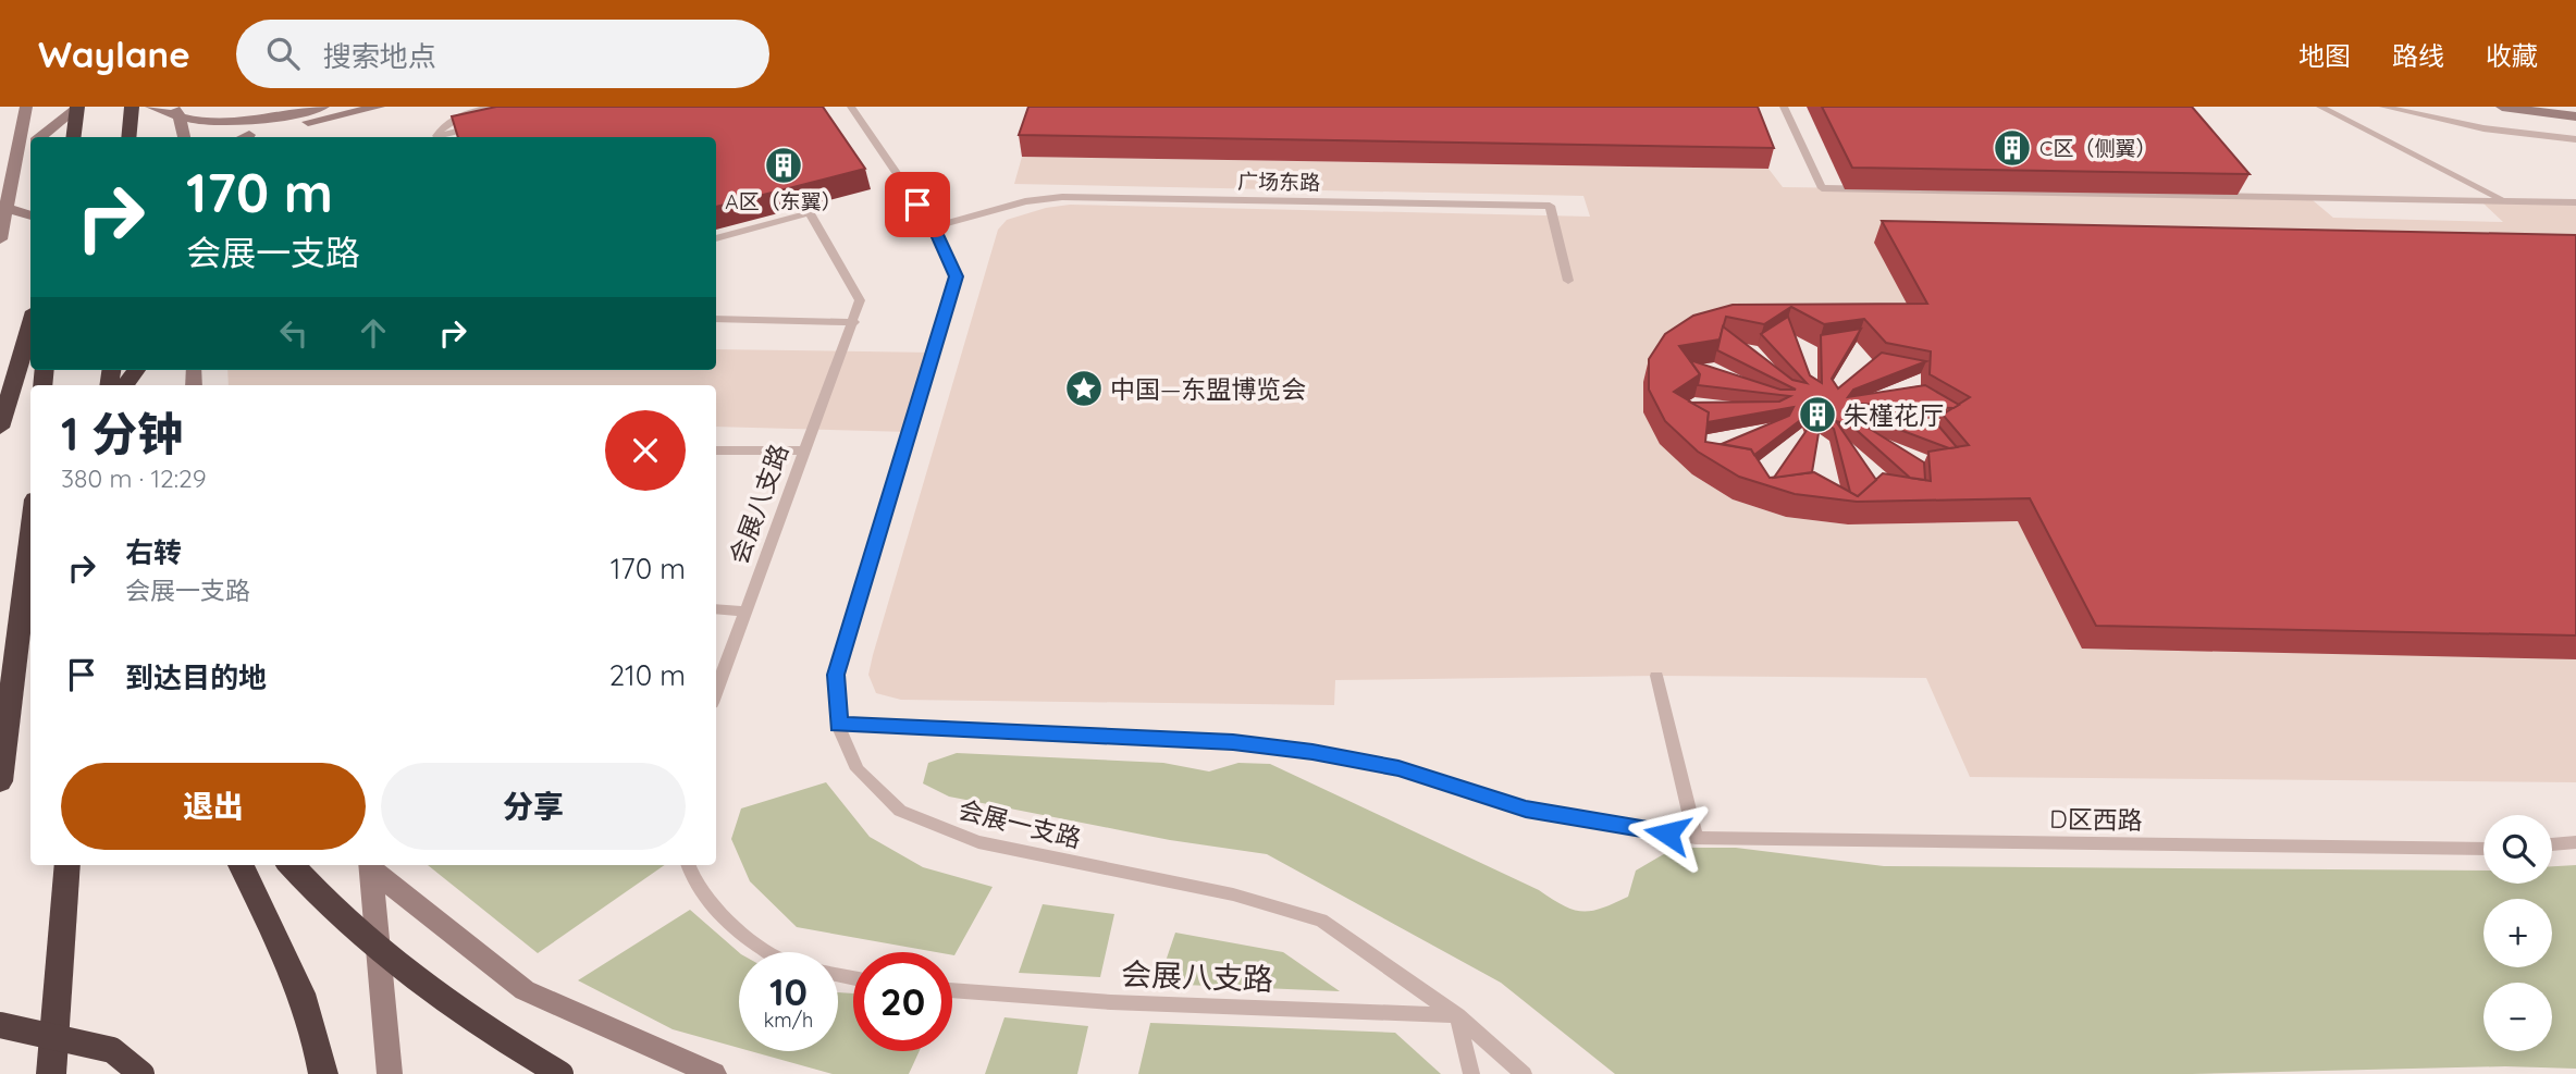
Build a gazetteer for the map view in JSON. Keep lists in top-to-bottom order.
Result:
{
  "streets": {
    "lane": [
      "广场东路",
      "会展八支路",
      "D区西路",
      "会展一支路"
    ]
  },
  "crossings": [
    ["广场东路", "会展一支路"],
    ["会展八支路", "会展一支路"],
    ["D区西路", "会展一支路"]
  ],
  "places": {
    "building": ["C区（侧翼）", "A区（东翼）", "朱槿花厅"],
    "place": ["中国—东盟博览会"]
  },
  "page": {
    "header": "Waylane",
    "search": "搜索地点",
    "nav": ["地图", "路线", "收藏"],
    "turn": ["170 m", "会展一支路"],
    "heading": ["1 分钟", "380 m · 12:29"],
    "list": [
      {
        "name": "右转",
        "note": "会展一支路",
        "value": "170 m"
      },
      {
        "name": "到达目的地",
        "value": "210 m"
      }
    ],
    "buttons": ["退出", "分享"],
    "map_buttons": ["+", "−"],
    "speed": "10 km/h",
    "limit": "20"
  }
}
